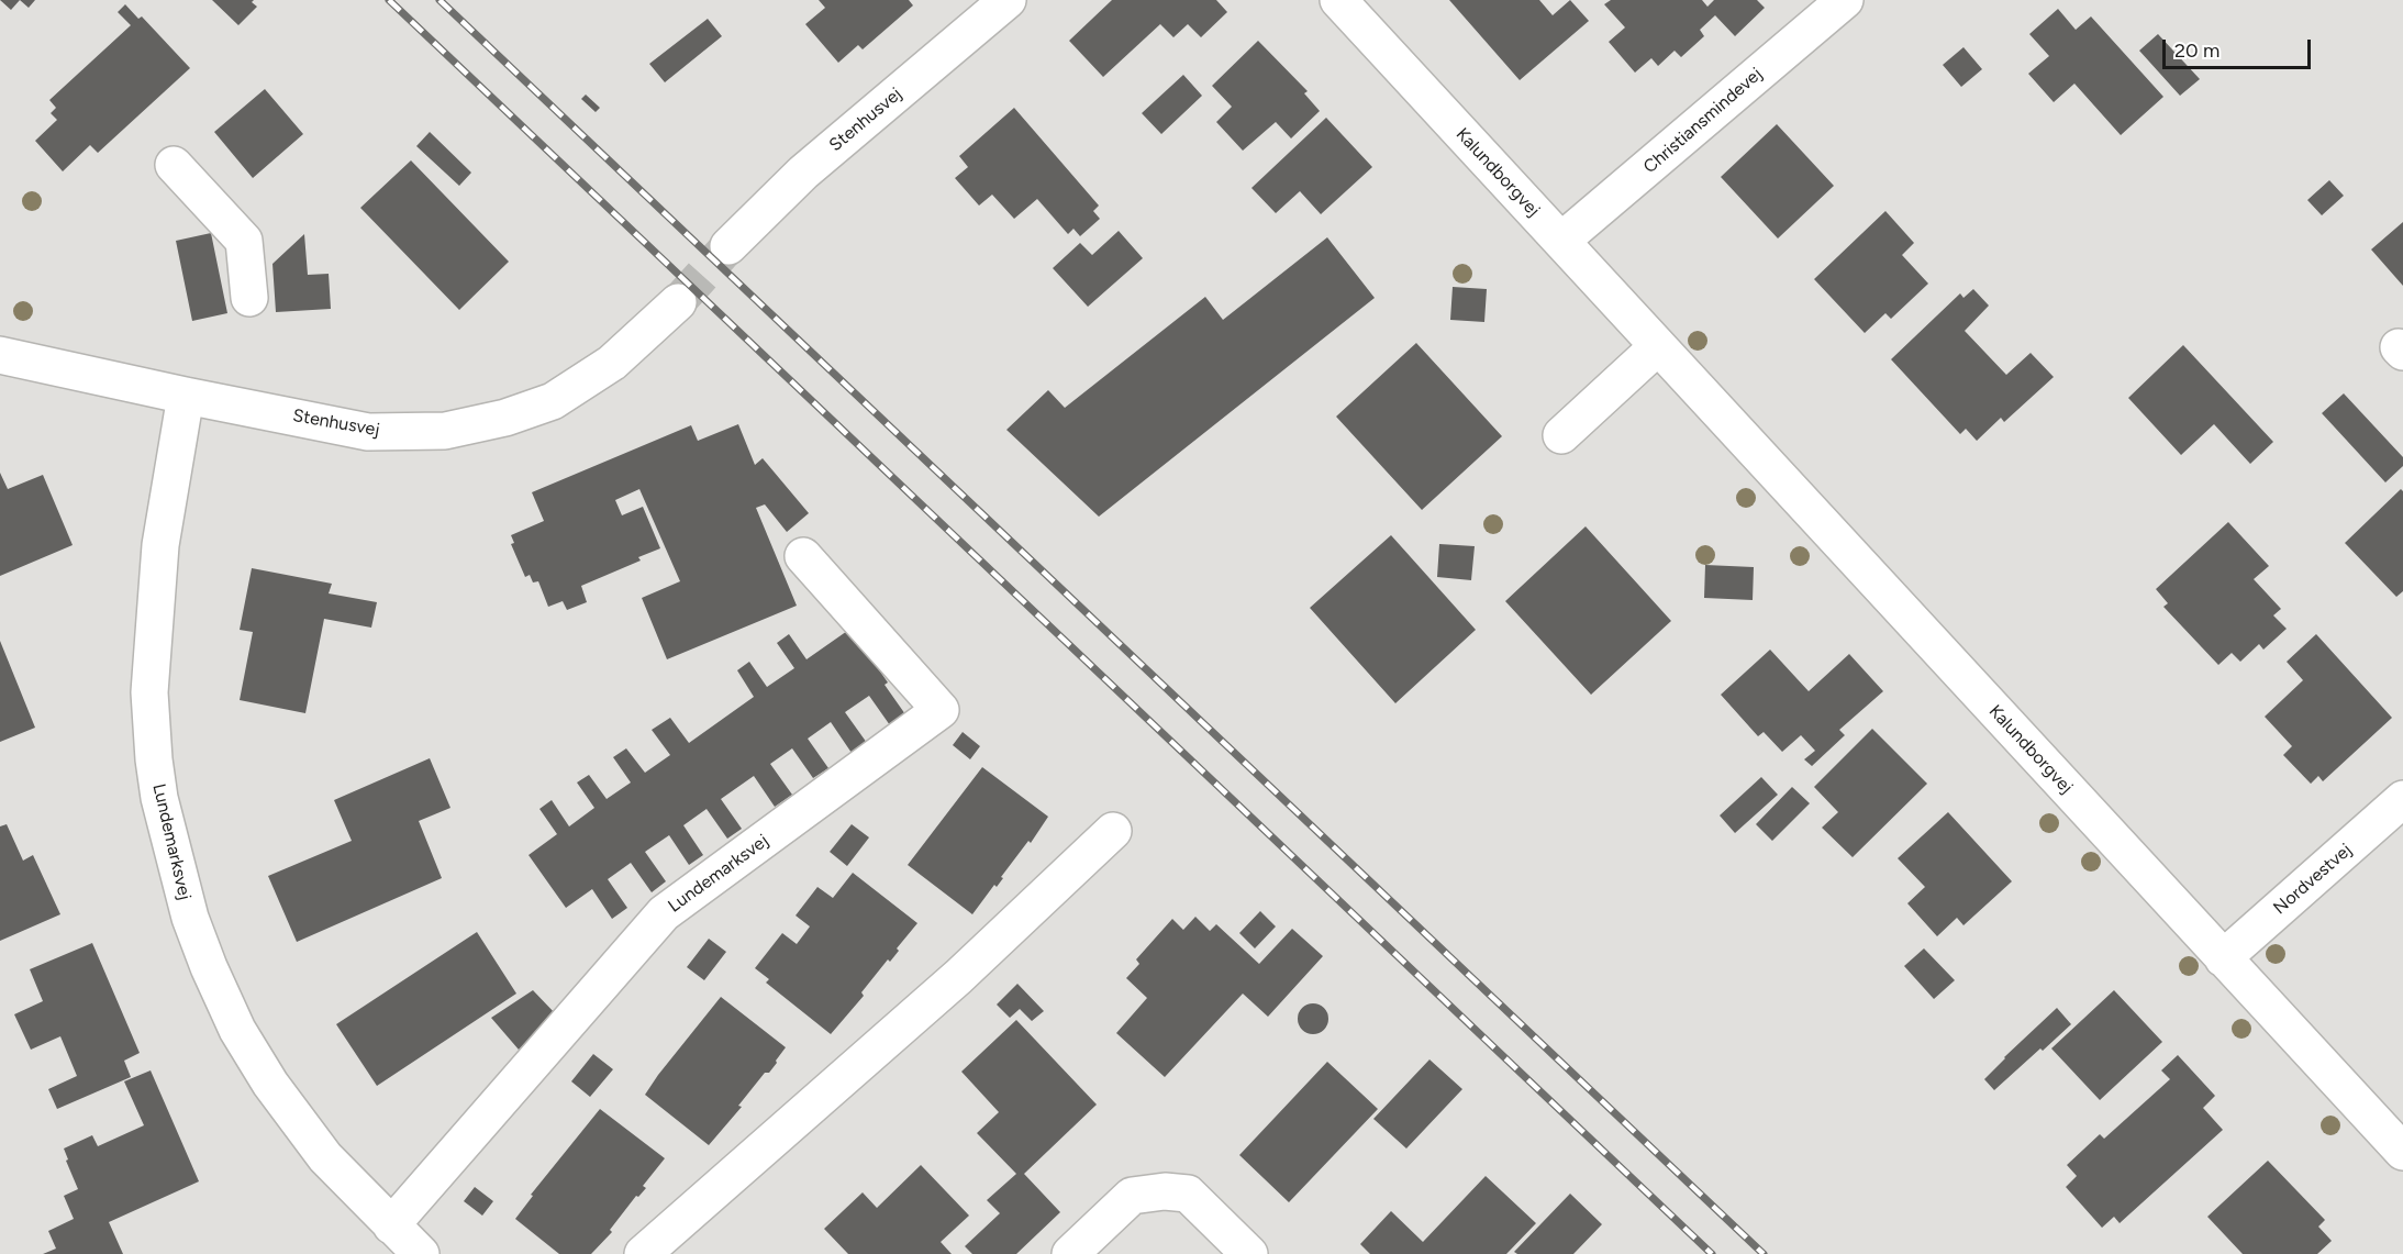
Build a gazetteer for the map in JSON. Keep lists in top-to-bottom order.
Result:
{
  "streets": {
    "street": [
      "Stenhusvej",
      "Christiansmindevej",
      "Kalundborgvej",
      "Lundemarksvej",
      "Nordvestvej"
    ]
  },
  "crossings": [
    ["Stenhusvej", "Lundemarksvej"],
    ["Christiansmindevej", "Kalundborgvej"],
    ["Kalundborgvej", "Nordvestvej"]
  ],
  "scale_bar": "20 m"
}
